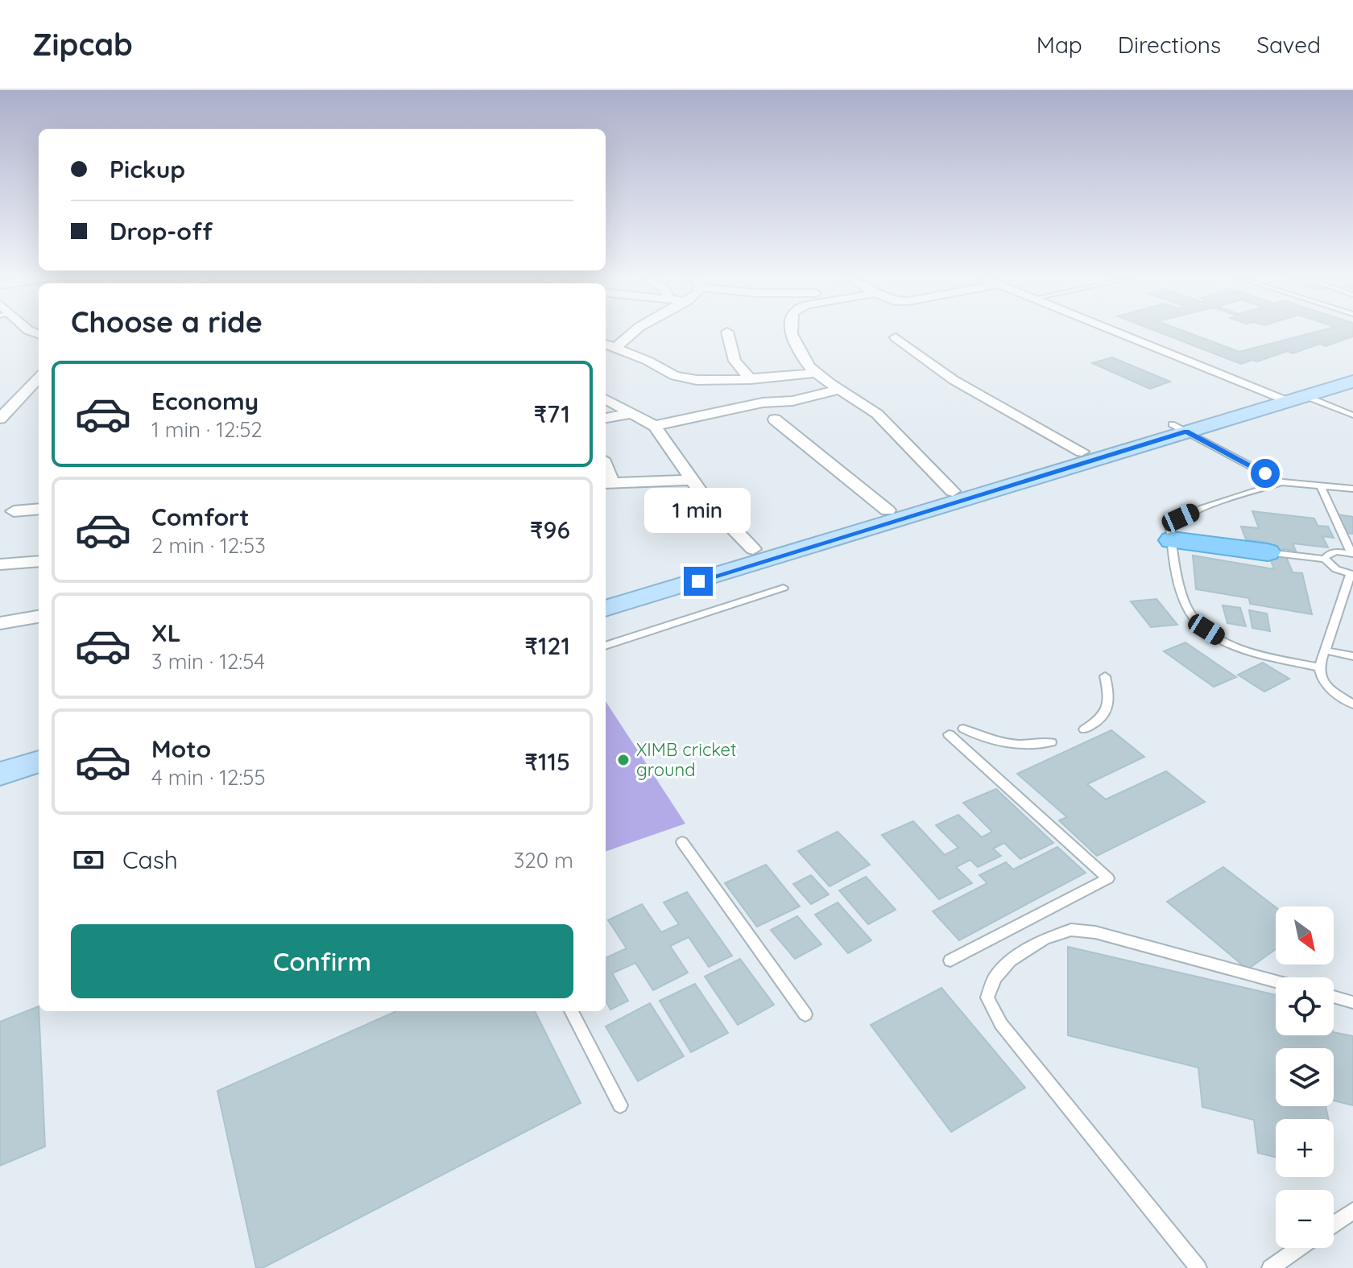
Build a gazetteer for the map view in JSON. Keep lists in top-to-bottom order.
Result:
{
  "places": ["XIMB cricket ground"],
  "north": "bottom right",
  "page": {
    "header": "Zipcab",
    "nav": ["Map", "Directions", "Saved"],
    "banner": ["Pickup", "Drop-off"],
    "heading": "Choose a ride",
    "list": [
      {
        "name": "Economy",
        "note": "1 min · 12:52",
        "value": "₹71"
      },
      {
        "name": "Comfort",
        "note": "2 min · 12:53",
        "value": "₹96"
      },
      {
        "name": "XL",
        "note": "3 min · 12:54",
        "value": "₹121"
      },
      {
        "name": "Moto",
        "note": "4 min · 12:55",
        "value": "₹115"
      }
    ],
    "bubble": "1 min",
    "pay": ["Cash", "320 m"],
    "map_buttons": ["+", "−"],
    "buttons": "Confirm"
  }
}
